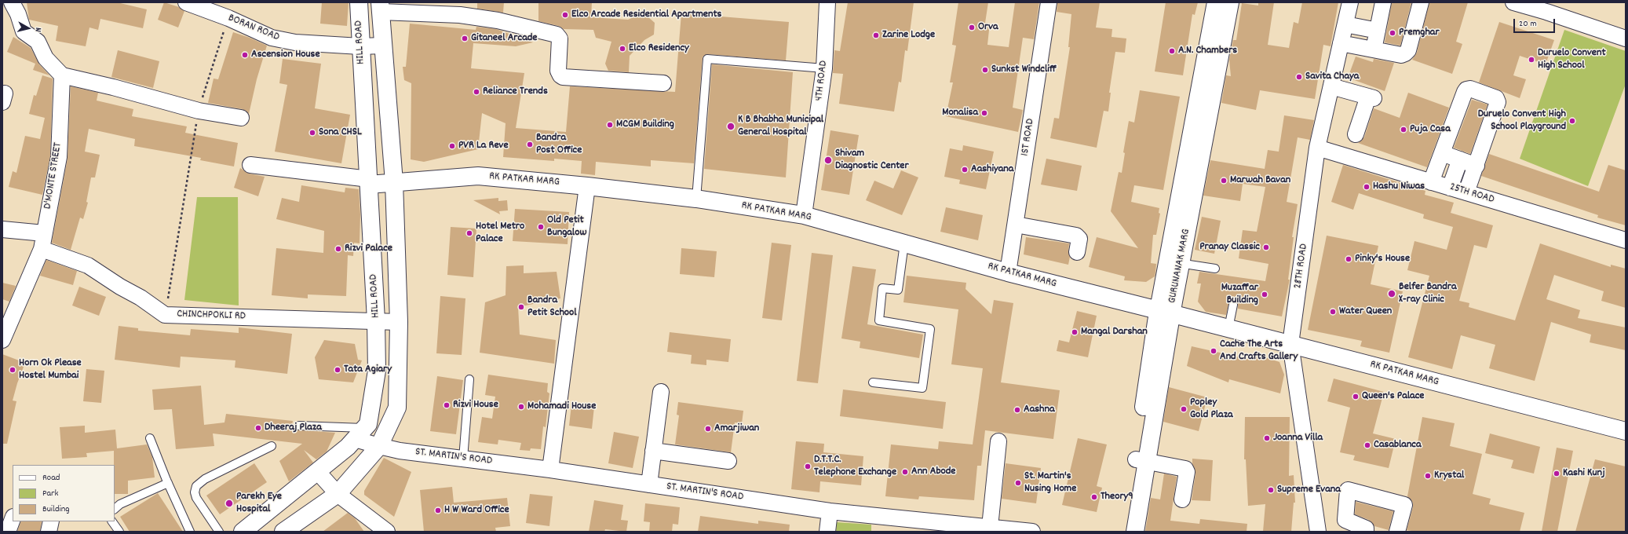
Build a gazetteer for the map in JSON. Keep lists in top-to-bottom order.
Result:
{
  "streets": {
    "main road": ["HILL ROAD", "RK PATKAR MARG", "GURUNANAK MARG"],
    "street": [
      "BORAN ROAD",
      "4TH ROAD",
      "1ST ROAD",
      "D'MONTE STREET",
      "25TH ROAD",
      "28TH ROAD",
      "CHINCHPOKLI RD",
      "ST. MARTIN'S ROAD"
    ]
  },
  "crossings": [
    ["BORAN ROAD", "HILL ROAD"],
    ["HILL ROAD", "RK PATKAR MARG"],
    ["HILL ROAD", "CHINCHPOKLI RD"],
    ["HILL ROAD", "ST. MARTIN'S ROAD"],
    ["4TH ROAD", "RK PATKAR MARG"],
    ["1ST ROAD", "RK PATKAR MARG"],
    ["D'MONTE STREET", "CHINCHPOKLI RD"],
    ["RK PATKAR MARG", "GURUNANAK MARG"],
    ["RK PATKAR MARG", "28TH ROAD"],
    ["25TH ROAD", "28TH ROAD"]
  ],
  "places": [
    "Elco Arcade Residential Apartments",
    "Orva",
    "Premghar",
    "Zarine Lodge",
    "Gitaneel Arcade",
    "Elco Residency",
    "A.N. Chambers",
    "Ascension House",
    "Duruelo Convent High School",
    "Sunkst Windcliff",
    "Savita Chaya",
    "Reliance Trends",
    "Monalisa",
    "Duruelo Convent High School Playground",
    "MCGM Building",
    "K B Bhabha Municipal General Hospital",
    "Puja Casa",
    "Sona CHSL",
    "Bandra Post Office",
    "PVR La Reve",
    "Shivam Diagnostic Center",
    "Aashiyana",
    "Marwah Bavan",
    "Hashu Niwas",
    "Old Petit Bungalow",
    "Hotel Metro Palace",
    "Pranay Classic",
    "Rizvi Palace",
    "Pinky's House",
    "Belfer Bandra X-ray Clinic",
    "Muzaffar Building",
    "Bandra Petit School",
    "Water Queen",
    "Mangal Darshan",
    "Cache The Arts And Crafts Gallery",
    "Horn Ok Please Hostel Mumbai",
    "Tata Agiary",
    "Queen's Palace",
    "Rizvi House",
    "Mohamadi House",
    "Popley Gold Plaza",
    "Aashna",
    "Dheeraj Plaza",
    "Amarjiwan",
    "Joanna Villa",
    "Casablanca",
    "D.T.T.C. Telephone Exchange",
    "Ann Abode",
    "Kashi Kunj",
    "Krystal",
    "St. Martin's Nusing Home",
    "Supreme Evana",
    "Theory9",
    "Parekh Eye Hospital",
    "H W Ward Office"
  ],
  "legend": ["Road", "Park", "Building"],
  "scale_bar": "20 m",
  "north": "right"
}
